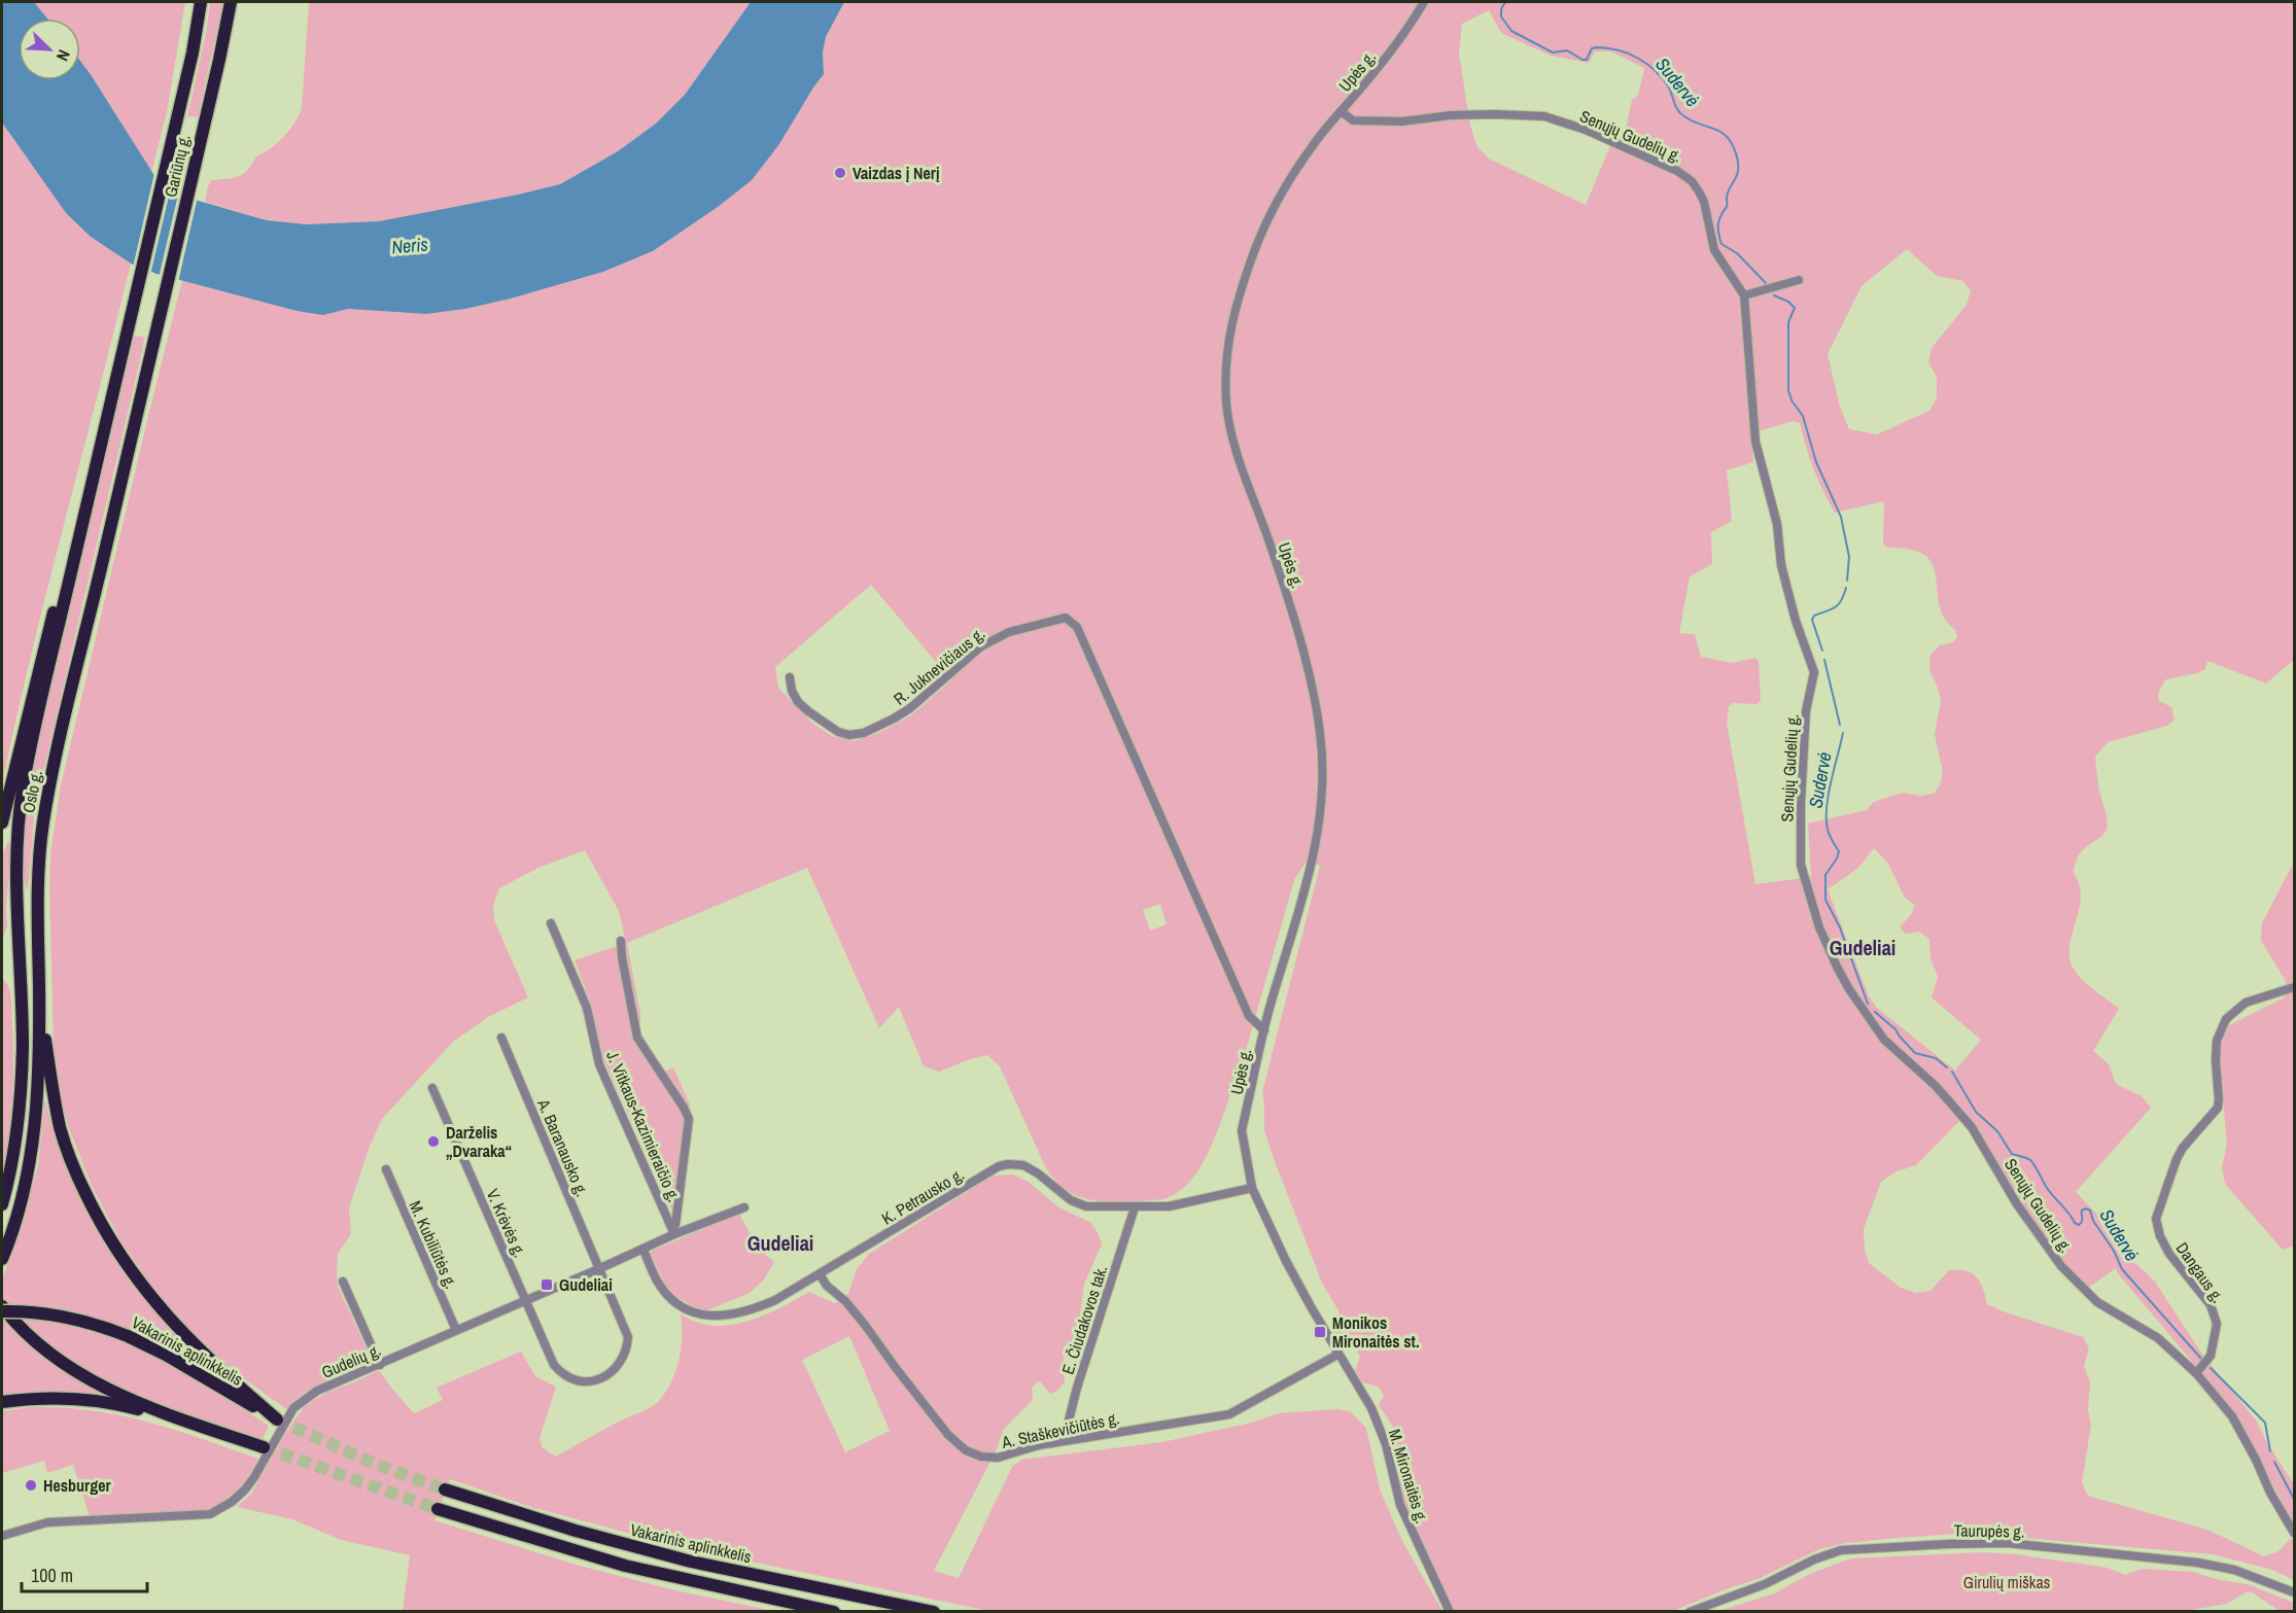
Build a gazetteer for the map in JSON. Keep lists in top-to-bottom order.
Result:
{
  "streets": {
    "highway": ["Gariūnų g.", "Oslo g.", "Vakarinis aplinkkelis"],
    "street": [
      "Upės g.",
      "Senųjų Gudelių g.",
      "R. Juknevičiaus g.",
      "J. Vitkaus-Kazimieraičio g.",
      "A. Baranausko g.",
      "K. Petrausko g.",
      "V. Krėvės g.",
      "M. Kubiliūtės g.",
      "Dangaus g.",
      "E. Čiudakovos tak.",
      "Gudelių g.",
      "A. Staškevičiūtės g.",
      "M. Mironaitės g.",
      "Taurupės g."
    ]
  },
  "crossings": [
    ["Upės g.", "Senųjų Gudelių g."],
    ["Upės g.", "R. Juknevičiaus g."],
    ["Upės g.", "K. Petrausko g."],
    ["Upės g.", "M. Mironaitės g."],
    ["Senųjų Gudelių g.", "Dangaus g."],
    ["Gariūnų g.", "Oslo g."],
    ["Oslo g.", "Vakarinis aplinkkelis"],
    ["J. Vitkaus-Kazimieraičio g.", "Gudelių g."],
    ["A. Baranausko g.", "V. Krėvės g."],
    ["A. Baranausko g.", "Gudelių g."],
    ["K. Petrausko g.", "E. Čiudakovos tak."],
    ["K. Petrausko g.", "Gudelių g."],
    ["K. Petrausko g.", "A. Staškevičiūtės g."],
    ["K. Petrausko g.", "M. Mironaitės g."],
    ["V. Krėvės g.", "Gudelių g."],
    ["M. Kubiliūtės g.", "Gudelių g."],
    ["E. Čiudakovos tak.", "A. Staškevičiūtės g."],
    ["A. Staškevičiūtės g.", "M. Mironaitės g."]
  ],
  "districts": ["Gudeliai", "Gudeliai"],
  "water": ["Sudervė", "Neris"],
  "parks": ["Girulių miškas"],
  "places": {
    "other": ["Vaizdas į Nerį", "Darželis „Dvaraka“", "Hesburger"],
    "transit": ["Gudeliai", "Monikos Mironaitės st."]
  },
  "scale_bar": "100 m",
  "north": "bottom right"
}
